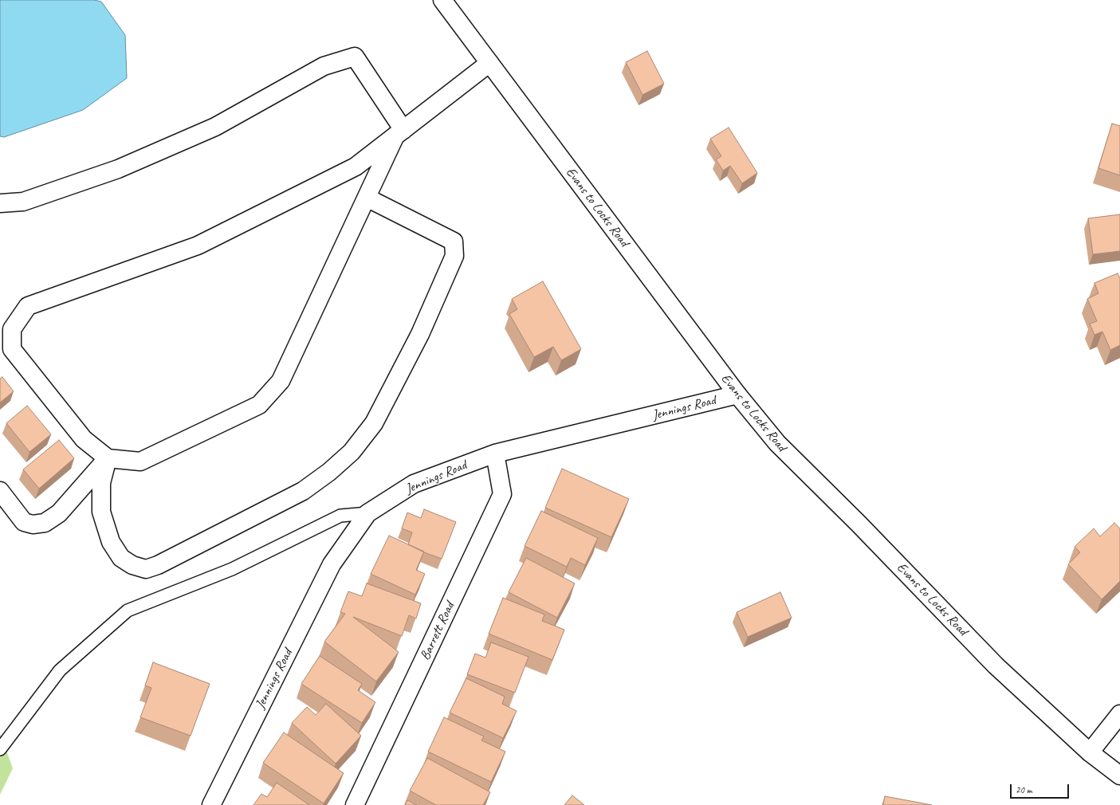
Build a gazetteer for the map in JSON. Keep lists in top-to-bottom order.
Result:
{
  "streets": {
    "street": ["Evans to Locks Road", "Jennings Road", "Barrett Road"]
  },
  "crossings": [
    ["Evans to Locks Road", "Jennings Road"],
    ["Jennings Road", "Barrett Road"]
  ],
  "scale_bar": "20 m"
}
